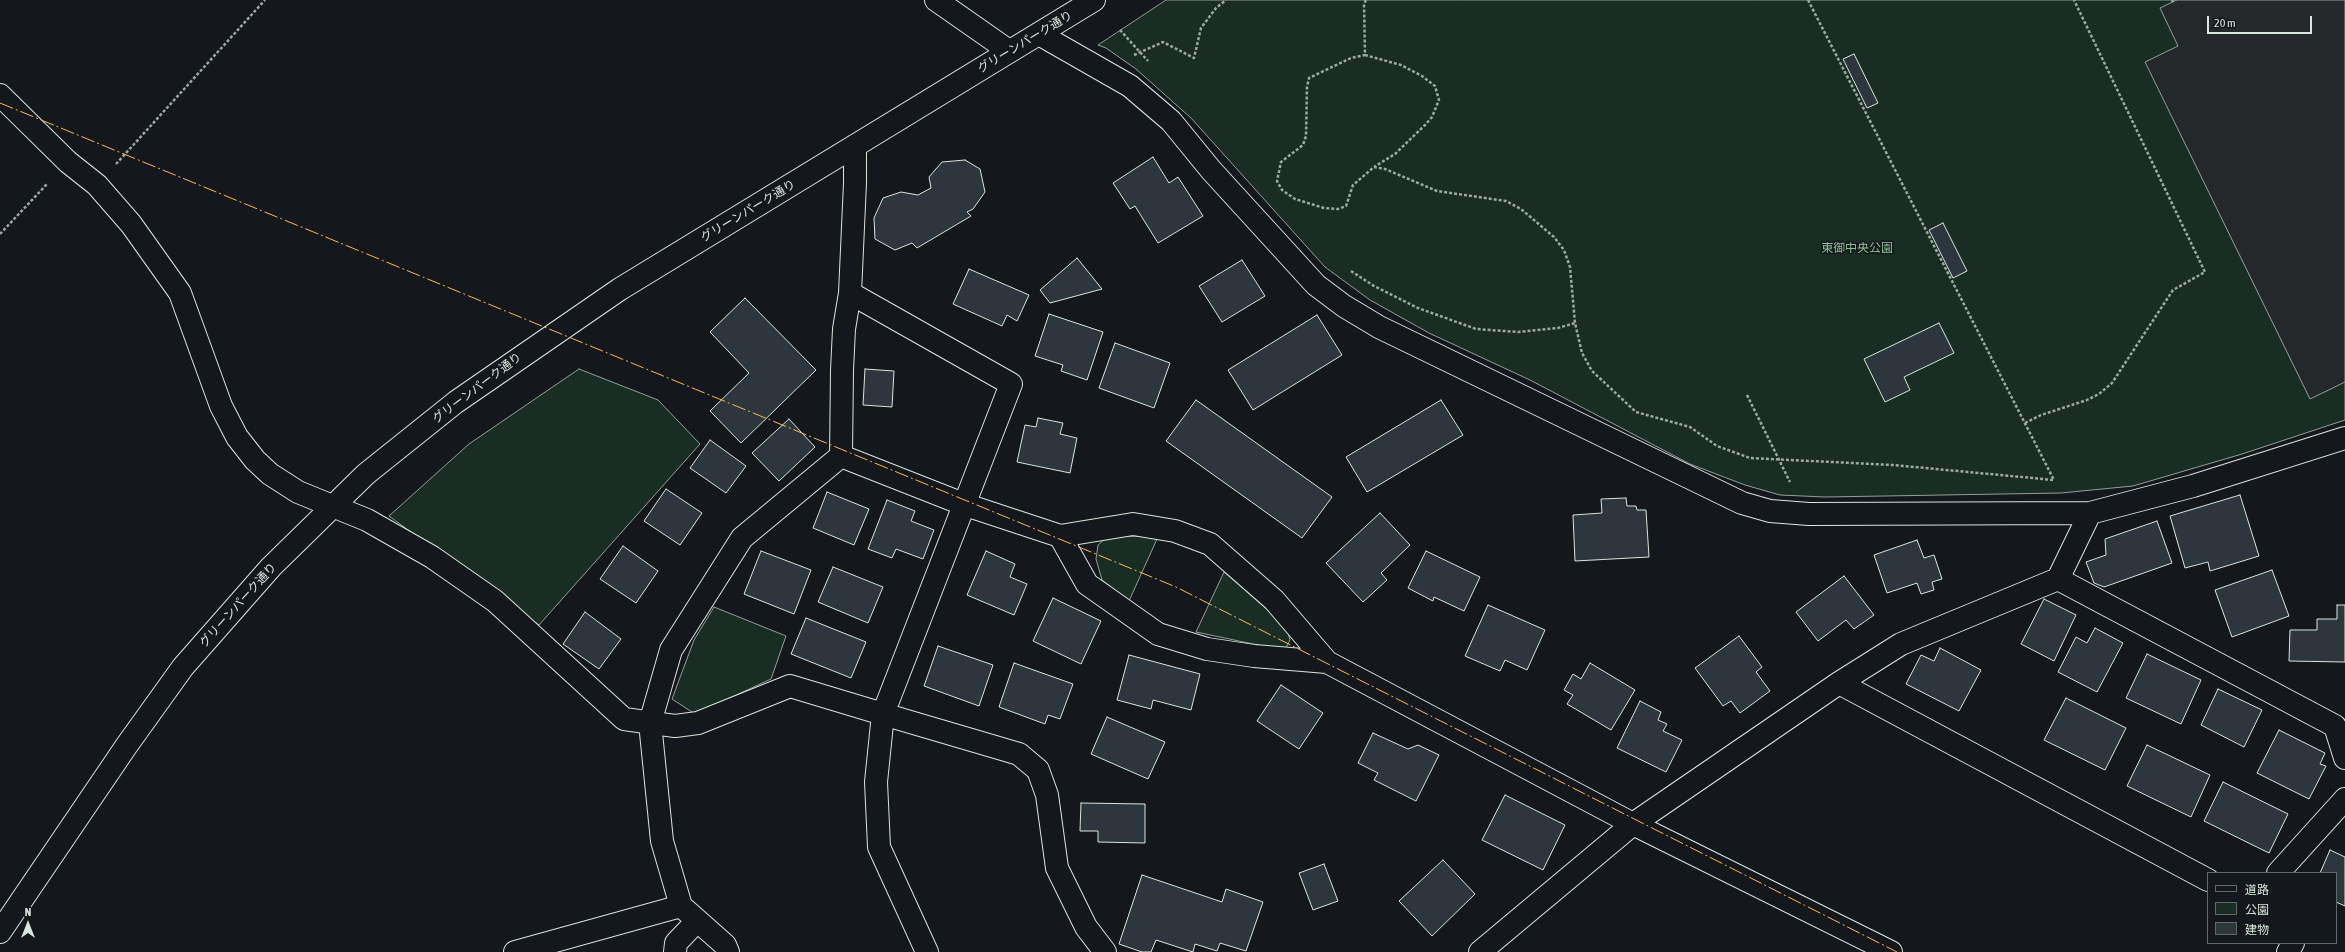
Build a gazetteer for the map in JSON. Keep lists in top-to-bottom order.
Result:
{
  "streets": {
    "street": ["グリーンパーク通り"]
  },
  "parks": ["東御中央公園"],
  "legend": ["道路", "公園", "建物"],
  "scale_bar": "20 m",
  "north": "top"
}
